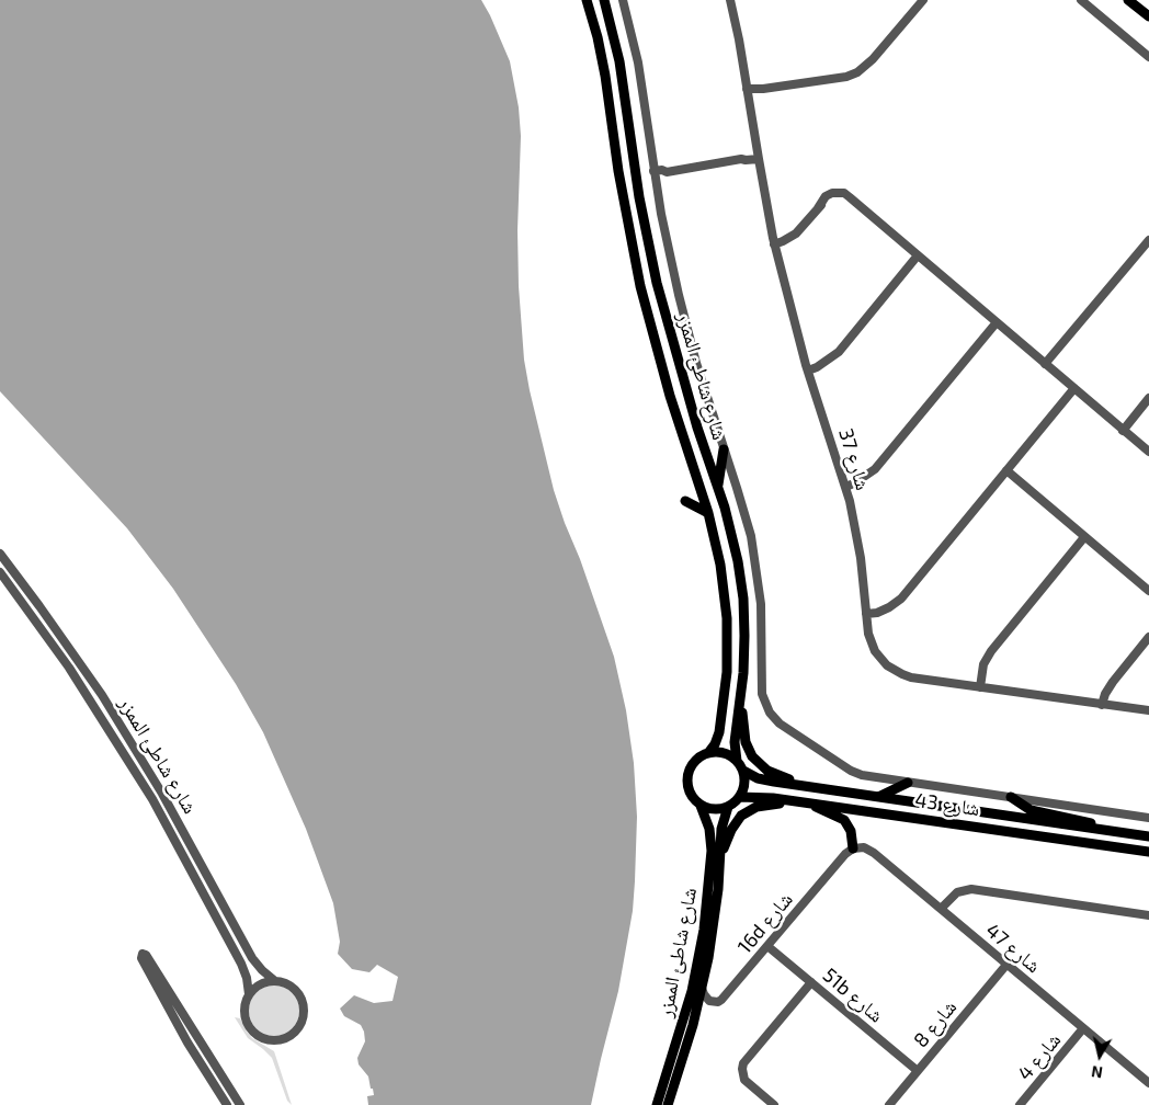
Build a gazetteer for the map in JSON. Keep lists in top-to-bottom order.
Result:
{
  "streets": {
    "main road": ["شارع شاطئ الممزر", "شارع 43"],
    "street": [
      "شارع 37",
      "16d شارع",
      "شارع 47",
      "51b شارع",
      "شارع 8",
      "شارع 4"
    ]
  },
  "crossings": [
    ["شارع شاطئ الممزر", "شارع 43"],
    ["شارع شاطئ الممزر", "16d شارع"],
    ["16d شارع", "شارع 47"],
    ["16d شارع", "51b شارع"],
    ["شارع 47", "شارع 8"],
    ["شارع 47", "شارع 4"],
    ["51b شارع", "شارع 8"]
  ],
  "north": "bottom"
}
